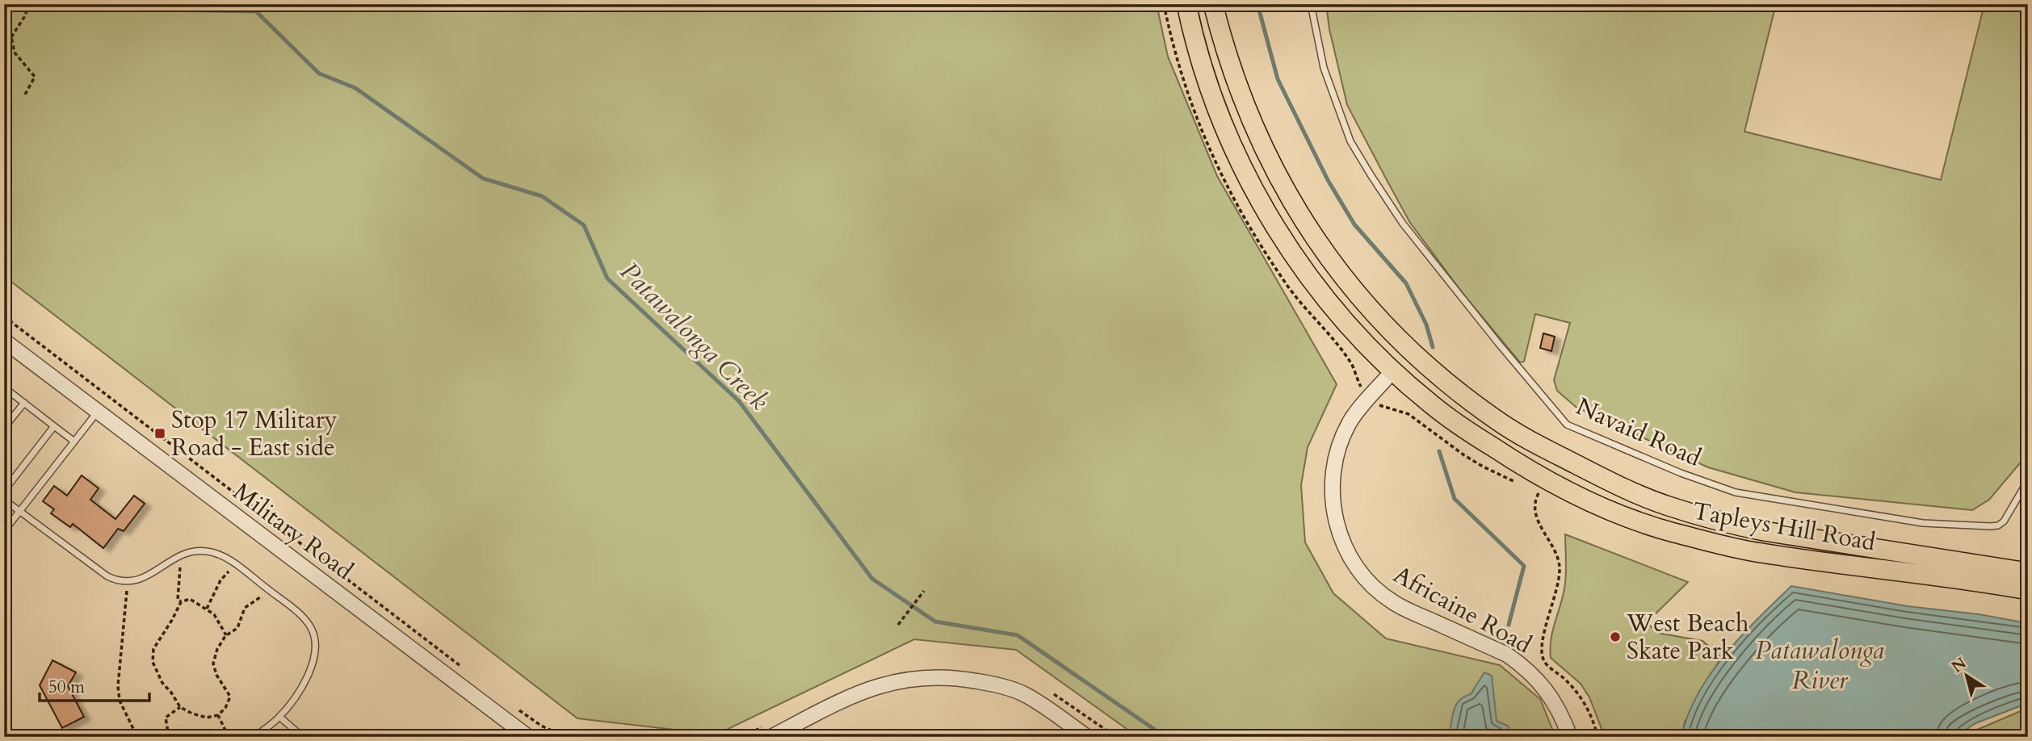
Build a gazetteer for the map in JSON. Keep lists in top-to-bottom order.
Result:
{
  "streets": {
    "main road": ["Tapleys Hill Road"],
    "street": ["Military Road", "Africaine Road"],
    "lane": ["Navaid Road"]
  },
  "crossings": [
    ["Tapleys Hill Road", "Africaine Road"]
  ],
  "water": ["Patawalonga Creek", "Patawalonga River"],
  "places": {
    "transit": ["Stop 17 Military Road - East side"],
    "other": ["West Beach Skate Park"]
  },
  "scale_bar": "50 m",
  "north": "top left"
}
